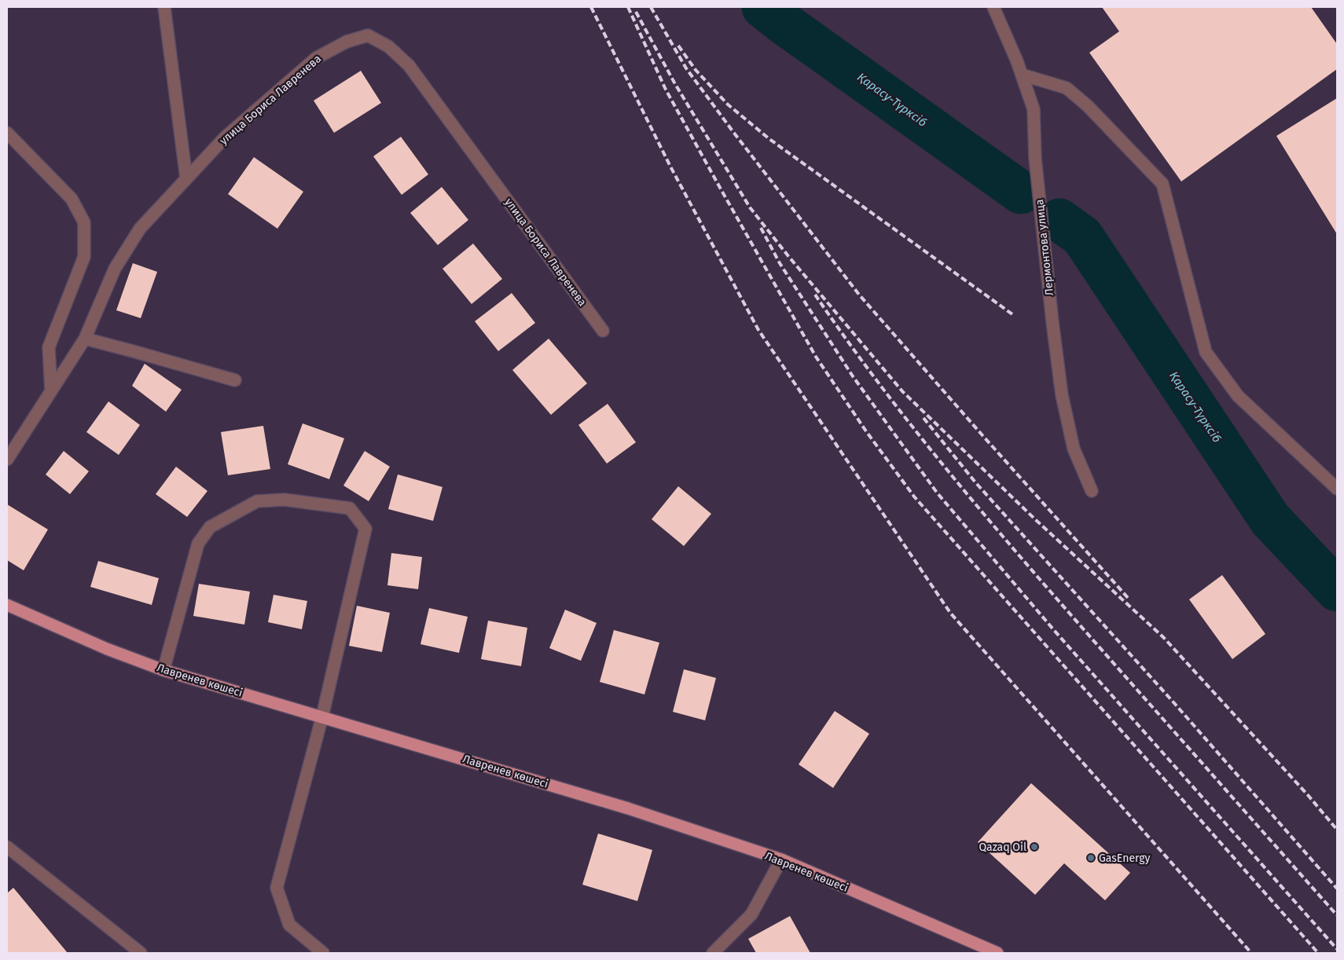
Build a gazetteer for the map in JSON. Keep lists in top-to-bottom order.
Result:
{
  "streets": {
    "main road": ["Лавренев көшесі"],
    "street": ["улица Бориса Лавренева", "Лермонтова улица"]
  },
  "water": ["Қарасу-Түрксіб"],
  "places": ["Qazaq Oil", "GasEnergy"]
}
